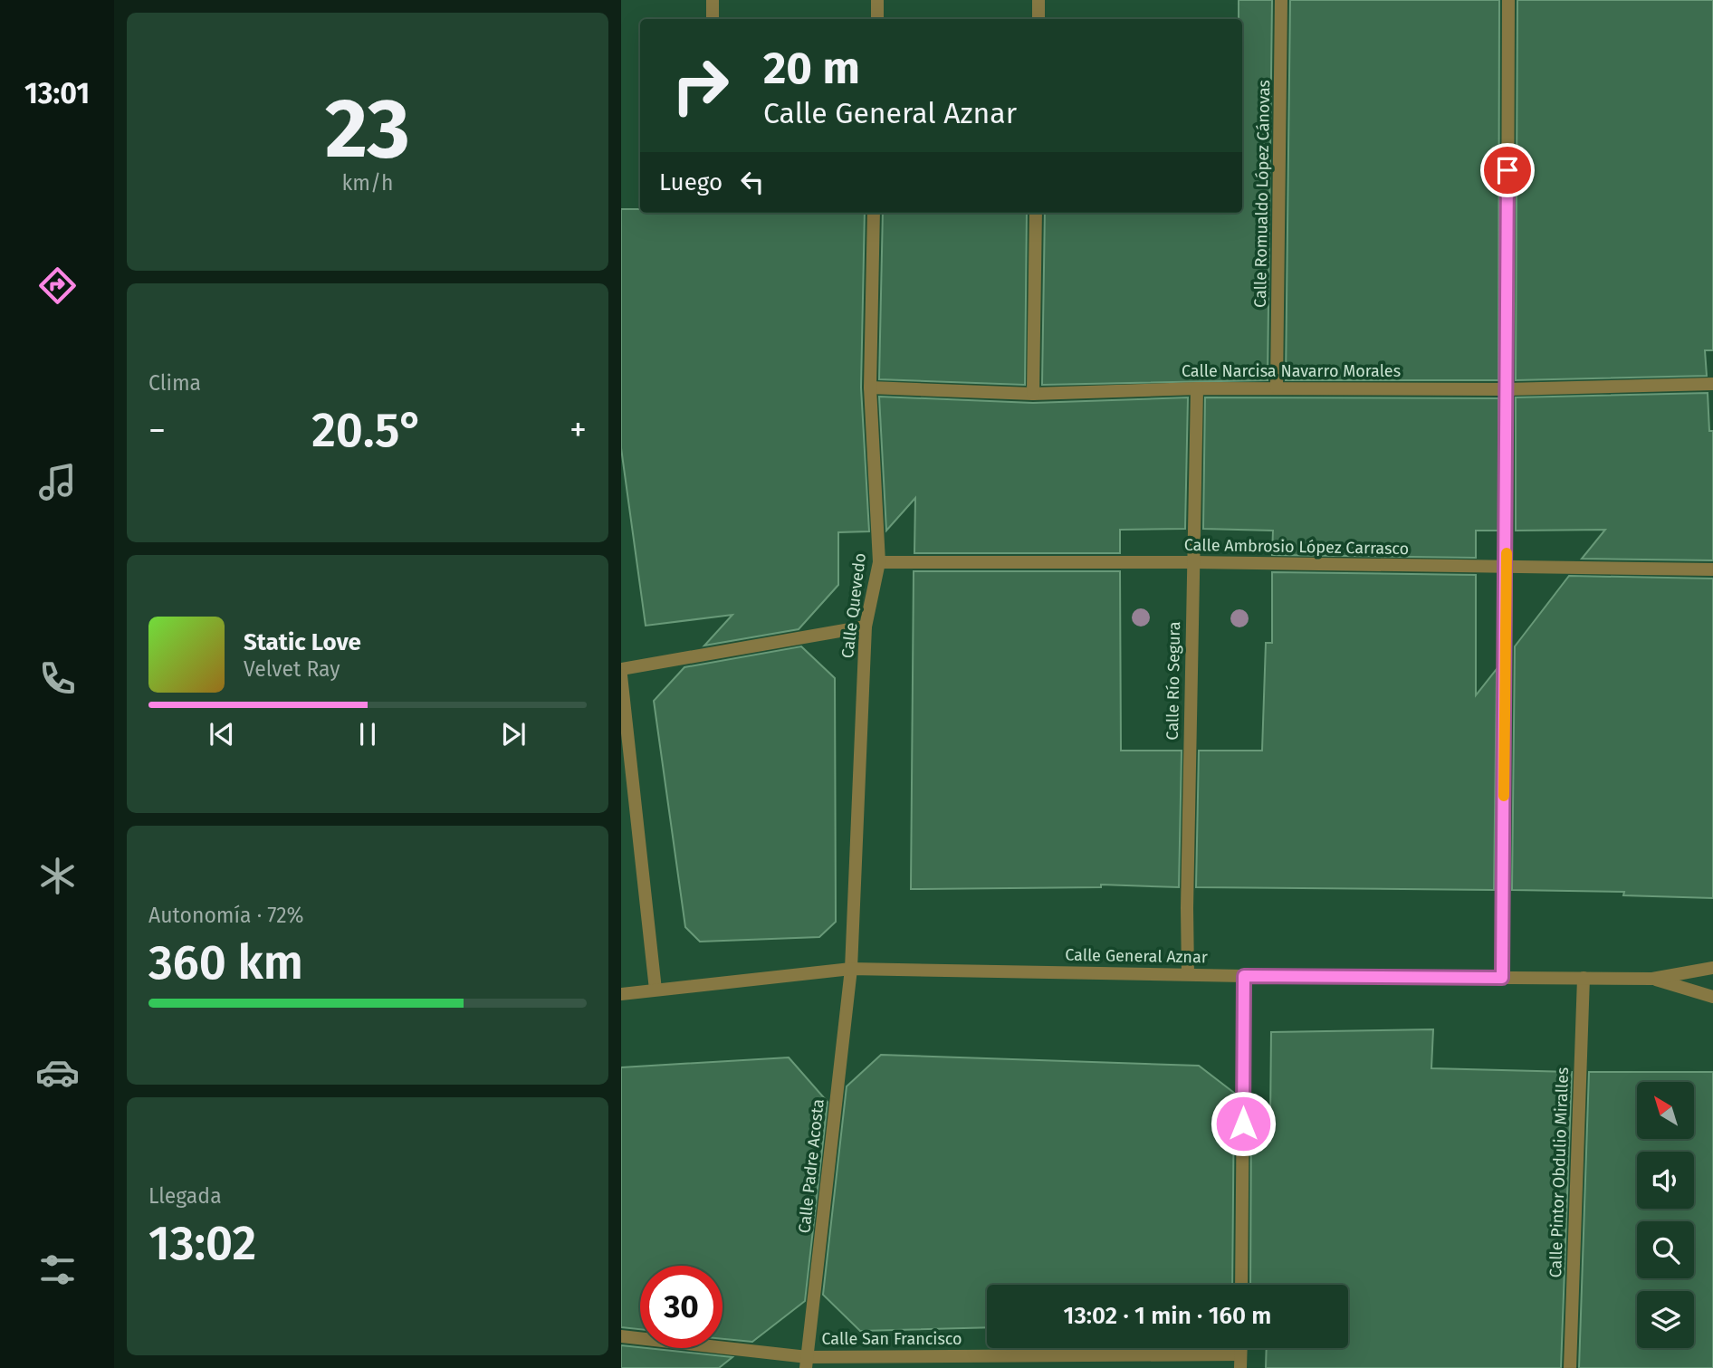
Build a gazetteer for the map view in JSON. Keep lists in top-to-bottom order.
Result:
{
  "streets": {
    "street": [
      "Calle Romualdo López Cánovas",
      "Calle Narcisa Navarro Morales",
      "Calle Ambrosio López Carrasco",
      "Calle Quevedo",
      "Calle Río Segura",
      "Calle General Aznar",
      "Calle Padre Acosta",
      "Calle Pintor Obdulio Miralles",
      "Calle San Francisco"
    ]
  },
  "crossings": [
    ["Calle Romualdo López Cánovas", "Calle Narcisa Navarro Morales"],
    ["Calle Narcisa Navarro Morales", "Calle Quevedo"],
    ["Calle Narcisa Navarro Morales", "Calle Río Segura"],
    ["Calle Ambrosio López Carrasco", "Calle Quevedo"],
    ["Calle Ambrosio López Carrasco", "Calle Río Segura"],
    ["Calle Quevedo", "Calle General Aznar"],
    ["Calle Quevedo", "Calle Padre Acosta"],
    ["Calle Río Segura", "Calle General Aznar"],
    ["Calle General Aznar", "Calle Padre Acosta"],
    ["Calle General Aznar", "Calle Pintor Obdulio Miralles"],
    ["Calle Padre Acosta", "Calle San Francisco"]
  ],
  "north": "top left",
  "page": {
    "tabs": "13:01",
    "tile": [
      ["23", "km/h"],
      "Clima",
      ["Autonomía · 72%", "360 km"],
      ["Llegada", "13:02"]
    ],
    "turn": ["20 m", "Calle General Aznar"],
    "then": "Luego",
    "heat": ["−", "20.5°", "+"],
    "song": ["Static Love", "Velvet Ray"],
    "limit": "30",
    "trip": "13:02 · 1 min · 160 m"
  }
}
